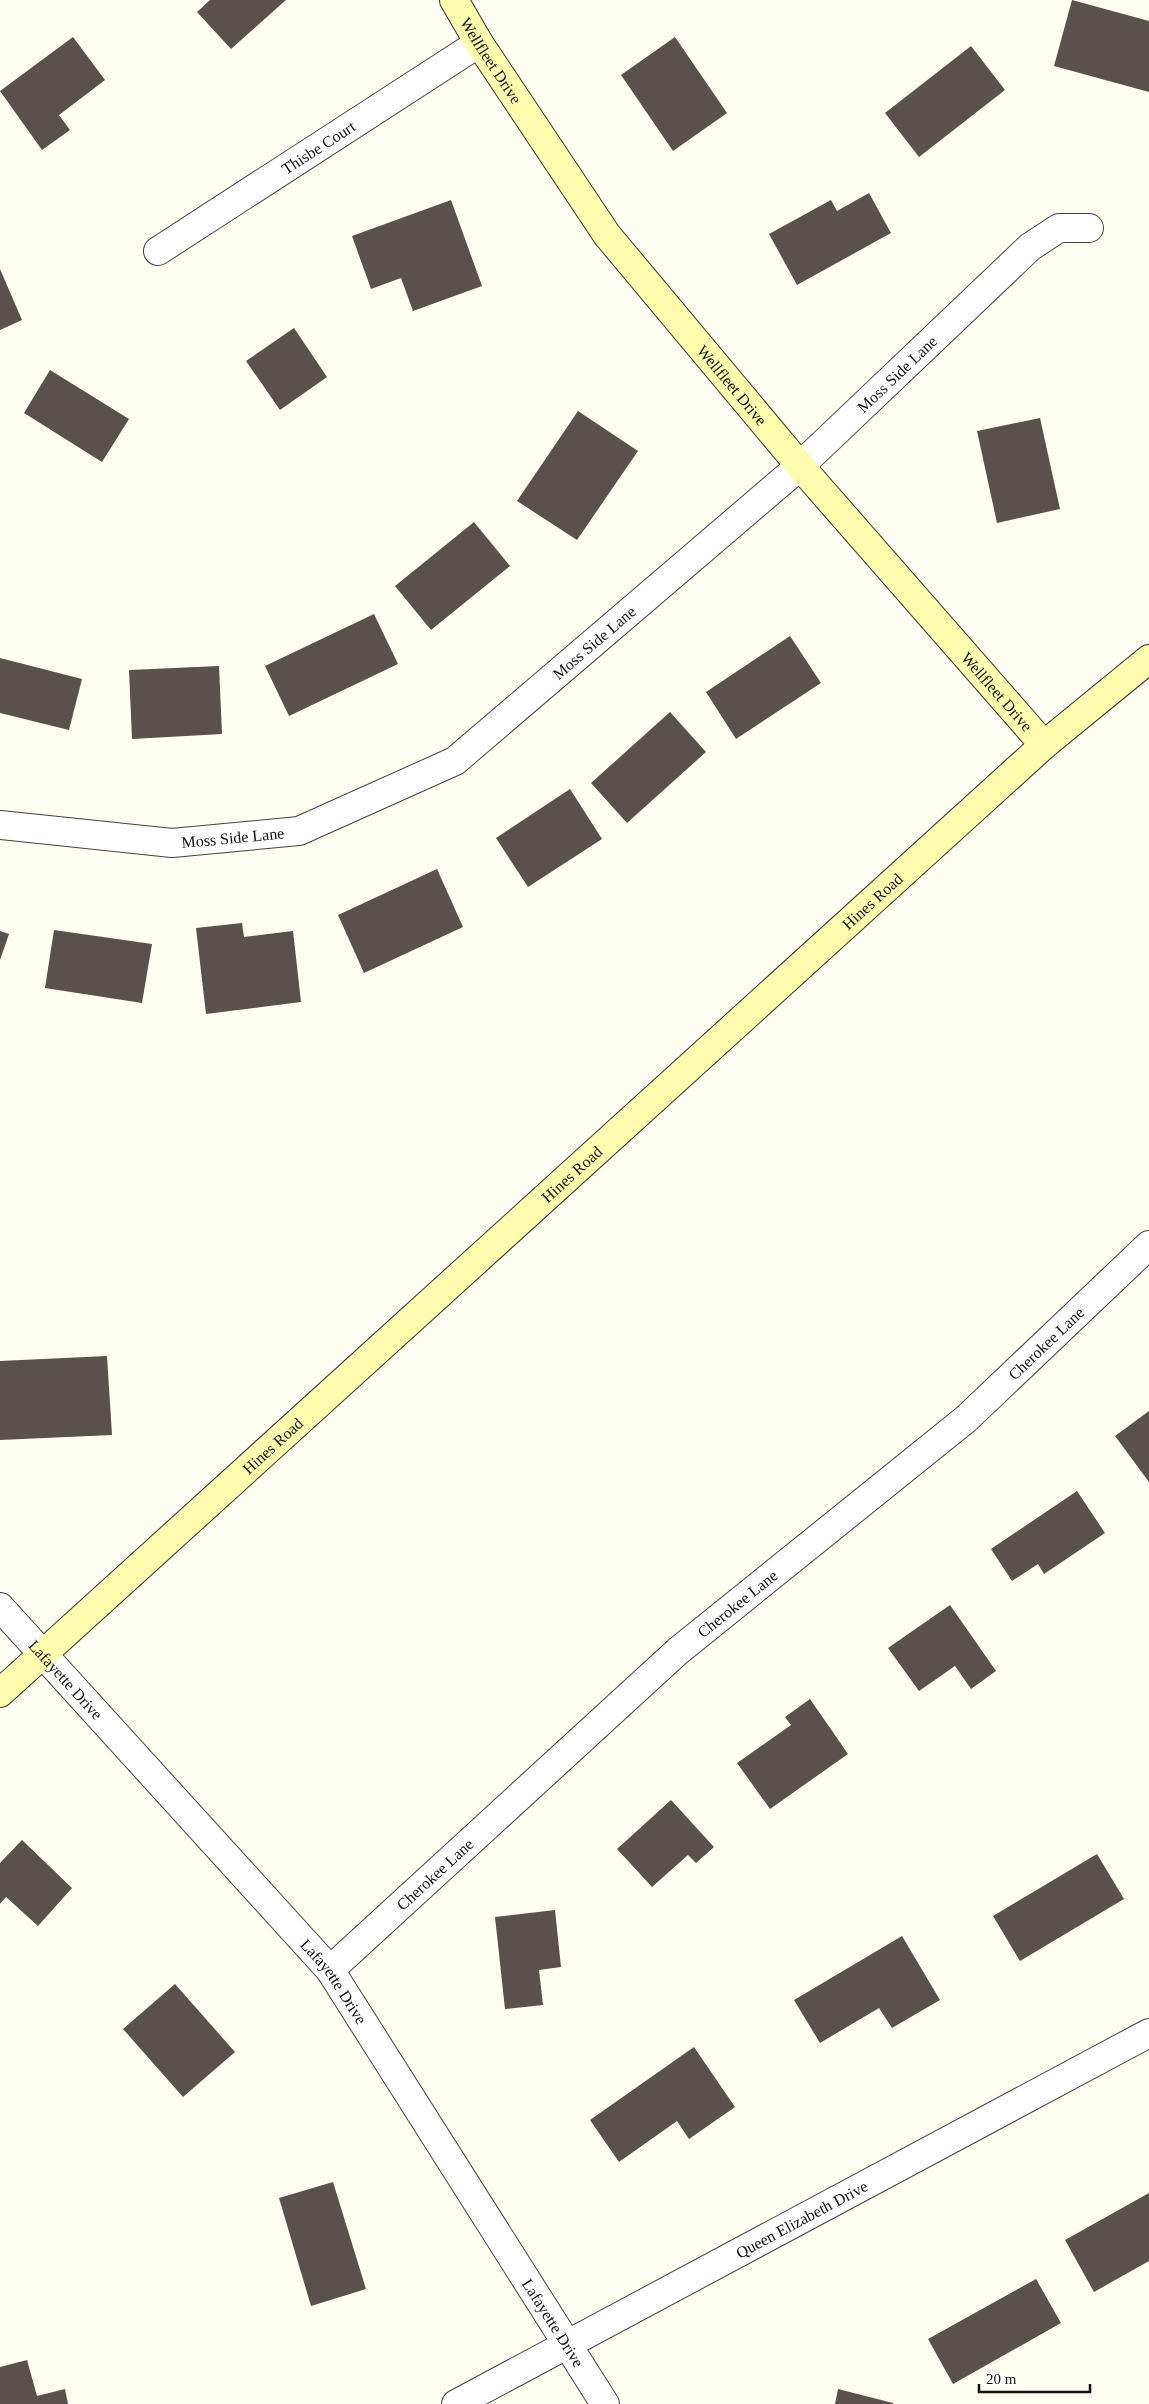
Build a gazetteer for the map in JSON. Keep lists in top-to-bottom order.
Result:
{
  "streets": {
    "street": [
      "Wellfleet Drive",
      "Thisbe Court",
      "Moss Side Lane",
      "Hines Road",
      "Cherokee Lane",
      "Lafayette Drive",
      "Queen Elizabeth Drive"
    ]
  },
  "crossings": [
    ["Wellfleet Drive", "Thisbe Court"],
    ["Wellfleet Drive", "Moss Side Lane"],
    ["Wellfleet Drive", "Hines Road"],
    ["Hines Road", "Lafayette Drive"],
    ["Cherokee Lane", "Lafayette Drive"],
    ["Lafayette Drive", "Queen Elizabeth Drive"]
  ],
  "scale_bar": "20 m"
}
